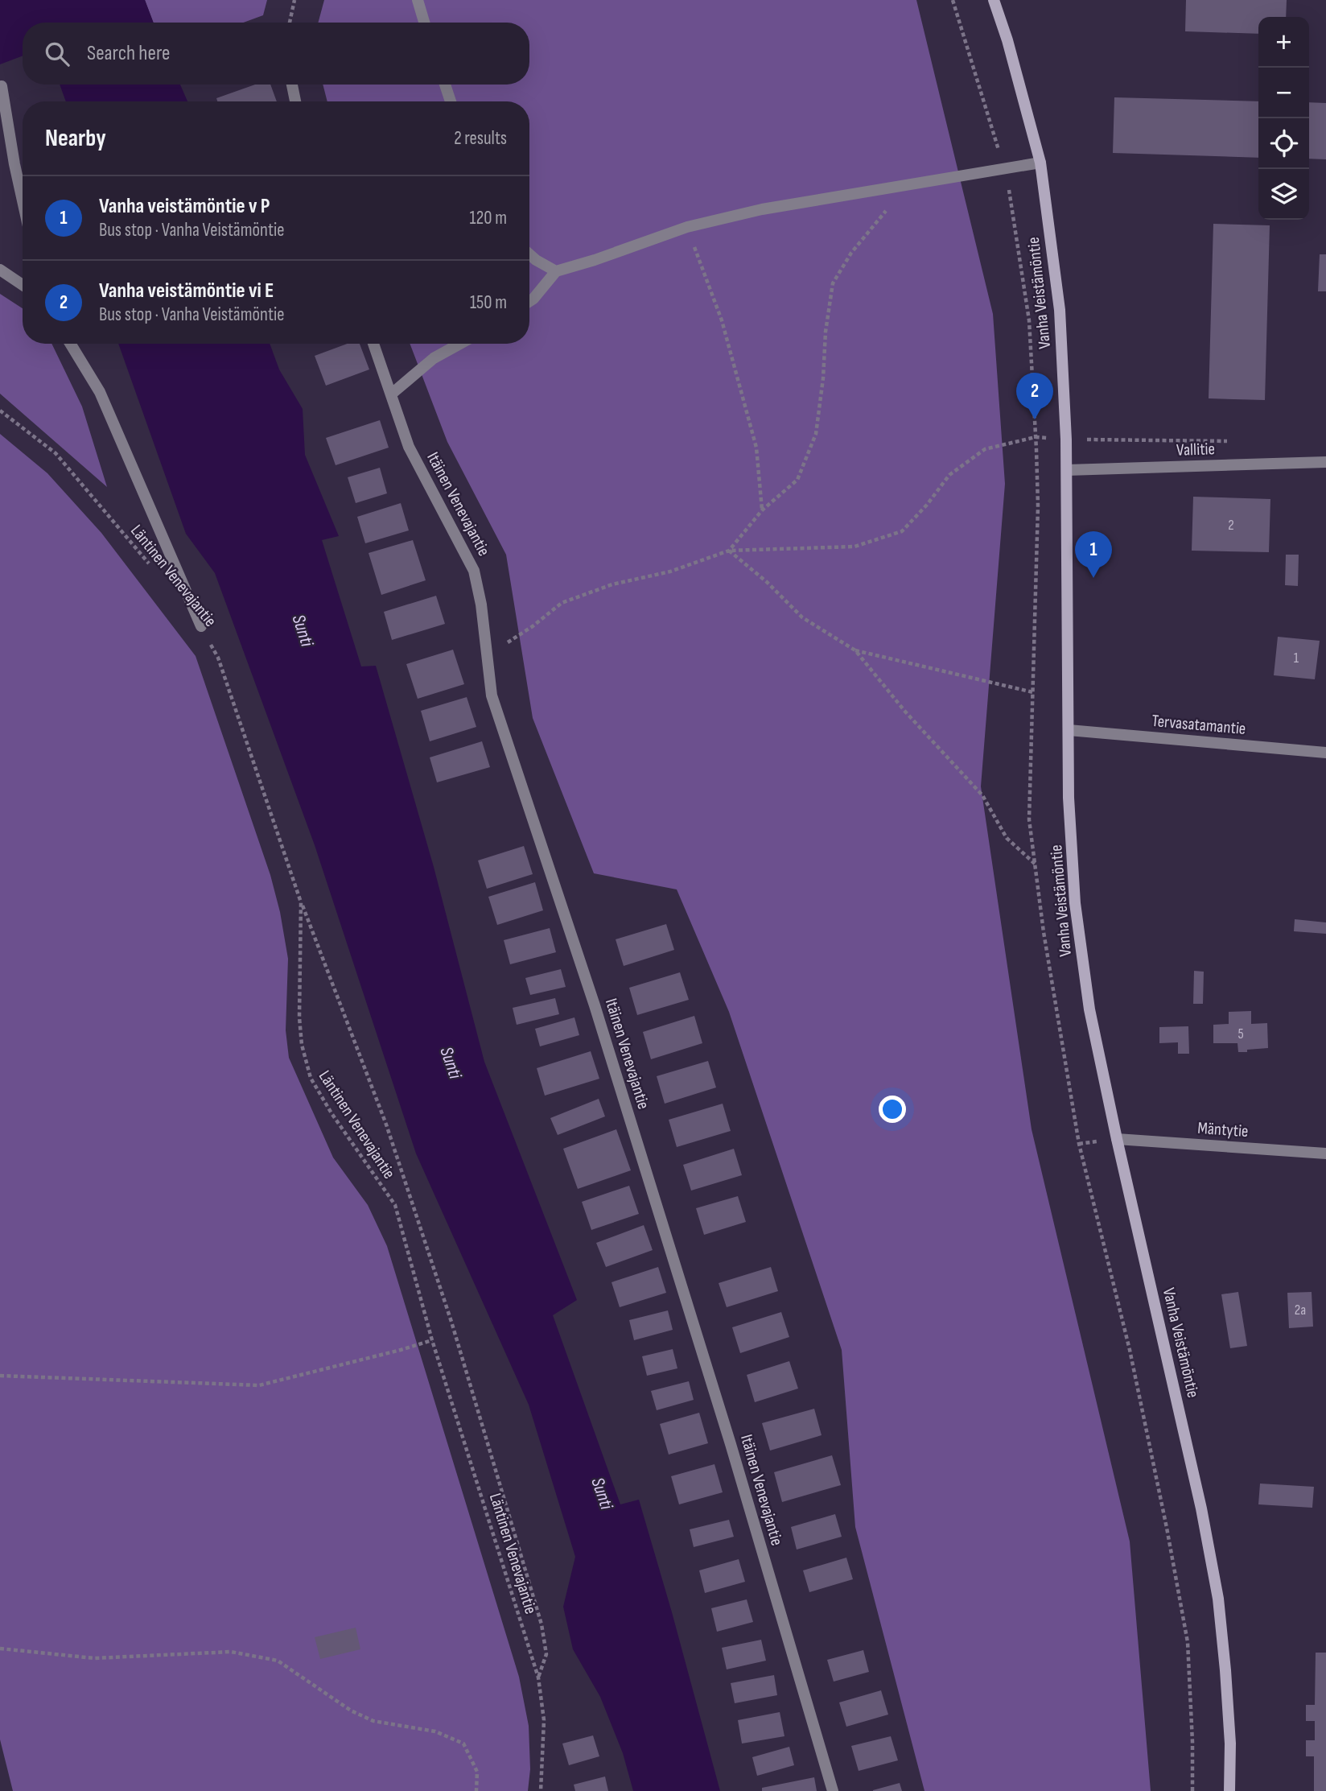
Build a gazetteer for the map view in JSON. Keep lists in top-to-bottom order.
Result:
{
  "streets": {
    "street": [
      "Vanha Veistämöntie",
      "Vallitie",
      "Itäinen Venevajantie",
      "Tervasatamantie",
      "Mäntytie"
    ],
    "path": ["Läntinen Venevajantie"]
  },
  "crossings": [
    ["Vanha Veistämöntie", "Vallitie"],
    ["Vanha Veistämöntie", "Tervasatamantie"],
    ["Vanha Veistämöntie", "Mäntytie"]
  ],
  "water": ["Sunti"],
  "house_numbers": [
    "2",
    "1",
    "5",
    "2a"
  ],
  "page": {
    "map_buttons": ["+", "−"],
    "search": "Search here",
    "heading": ["Nearby", "2 results"],
    "list": [
      {
        "mark": "1",
        "name": "Vanha veistämöntie v P",
        "note": "Bus stop · Vanha Veistämöntie",
        "value": "120 m"
      },
      {
        "mark": "2",
        "name": "Vanha veistämöntie vi E",
        "note": "Bus stop · Vanha Veistämöntie",
        "value": "150 m"
      }
    ],
    "pins": ["2", "1"]
  }
}
